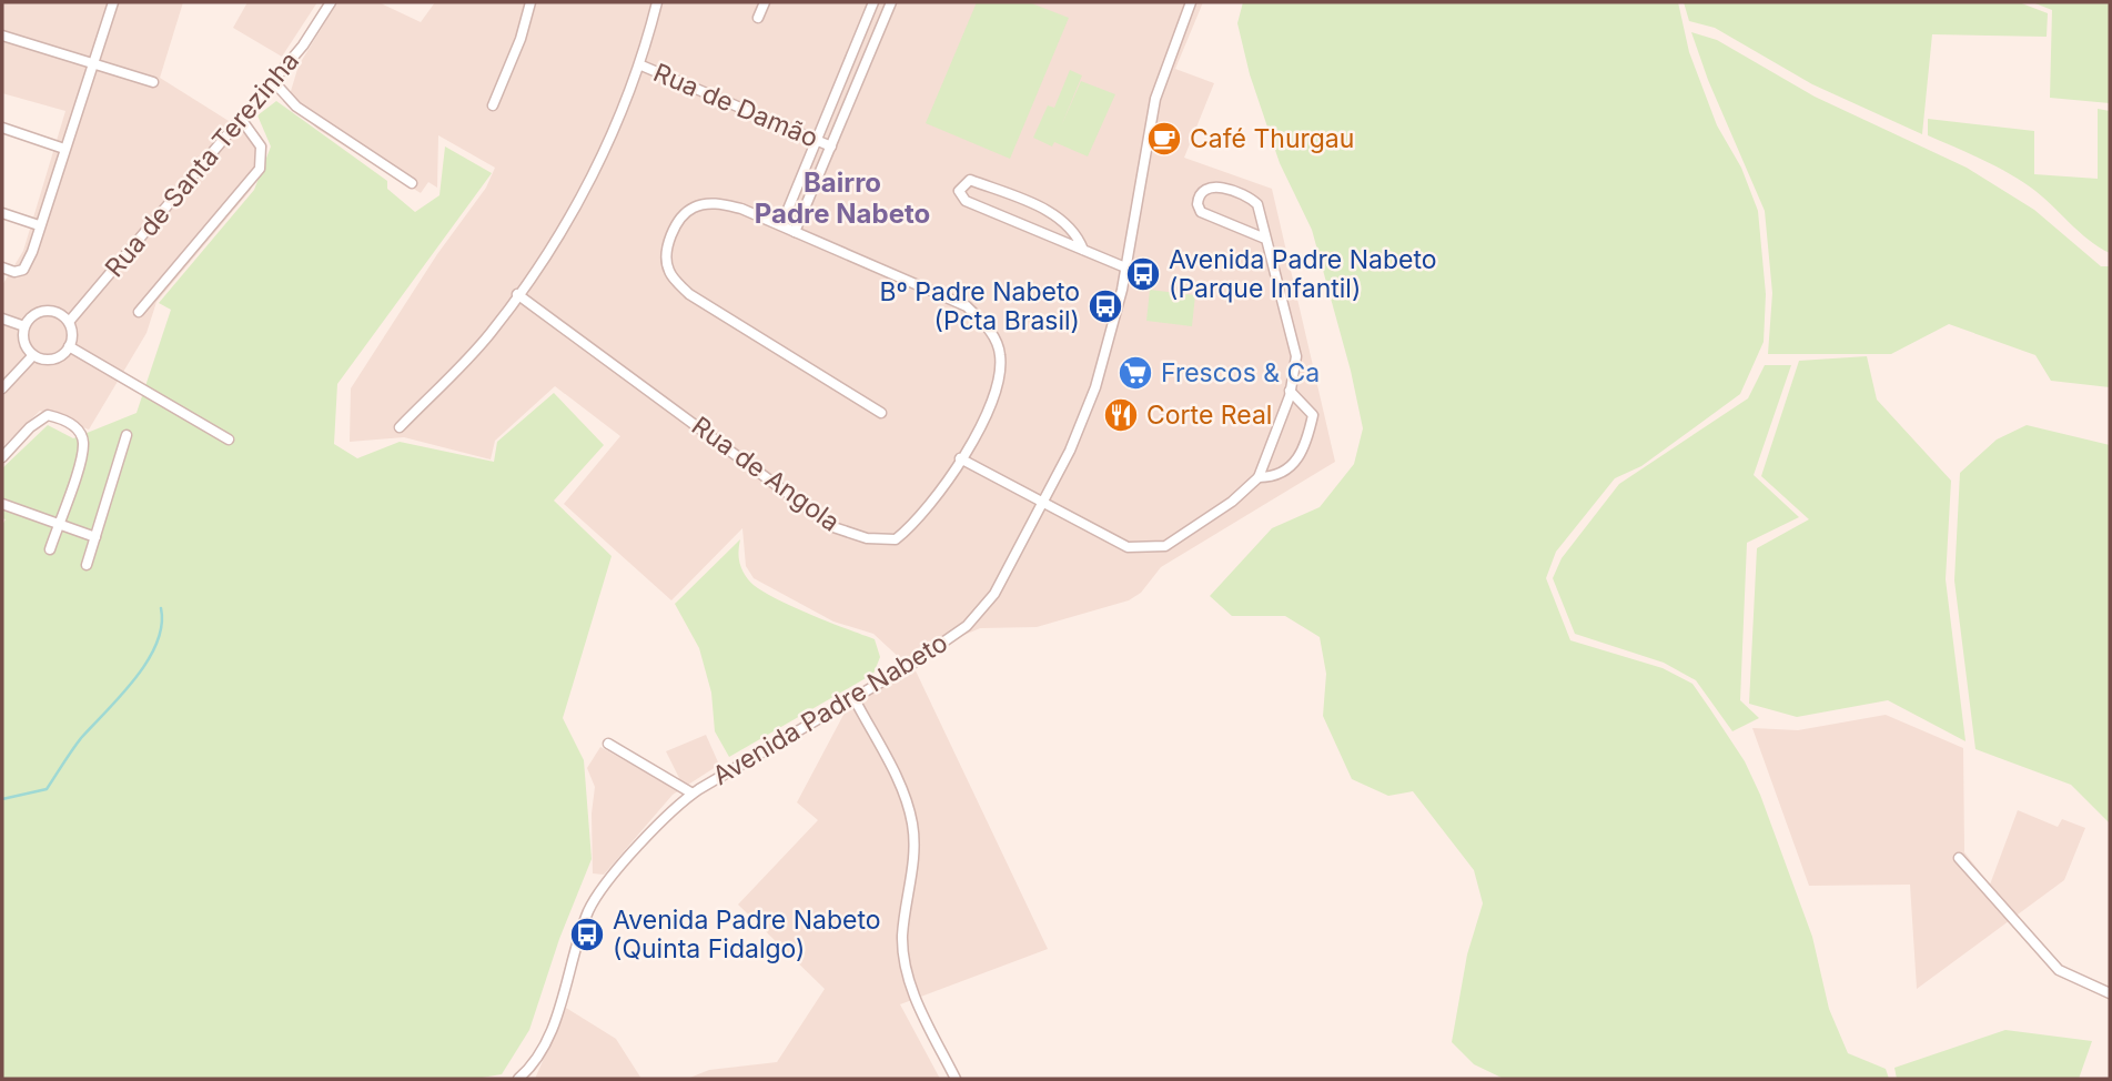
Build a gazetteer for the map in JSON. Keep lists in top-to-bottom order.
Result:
{
  "streets": {
    "street": [
      "Rua de Damão",
      "Rua de Santa Terezinha",
      "Rua de Angola",
      "Avenida Padre Nabeto"
    ]
  },
  "districts": ["Bairro Padre Nabeto"],
  "places": {
    "cafe": ["Café Thurgau"],
    "bus stop": ["Avenida Padre Nabeto (Parque Infantil)", "Bº Padre Nabeto (Pcta Brasil)", "Avenida Padre Nabeto (Quinta Fidalgo)"],
    "supermarket": ["Frescos & Ca"],
    "restaurant": ["Corte Real"]
  }
}
